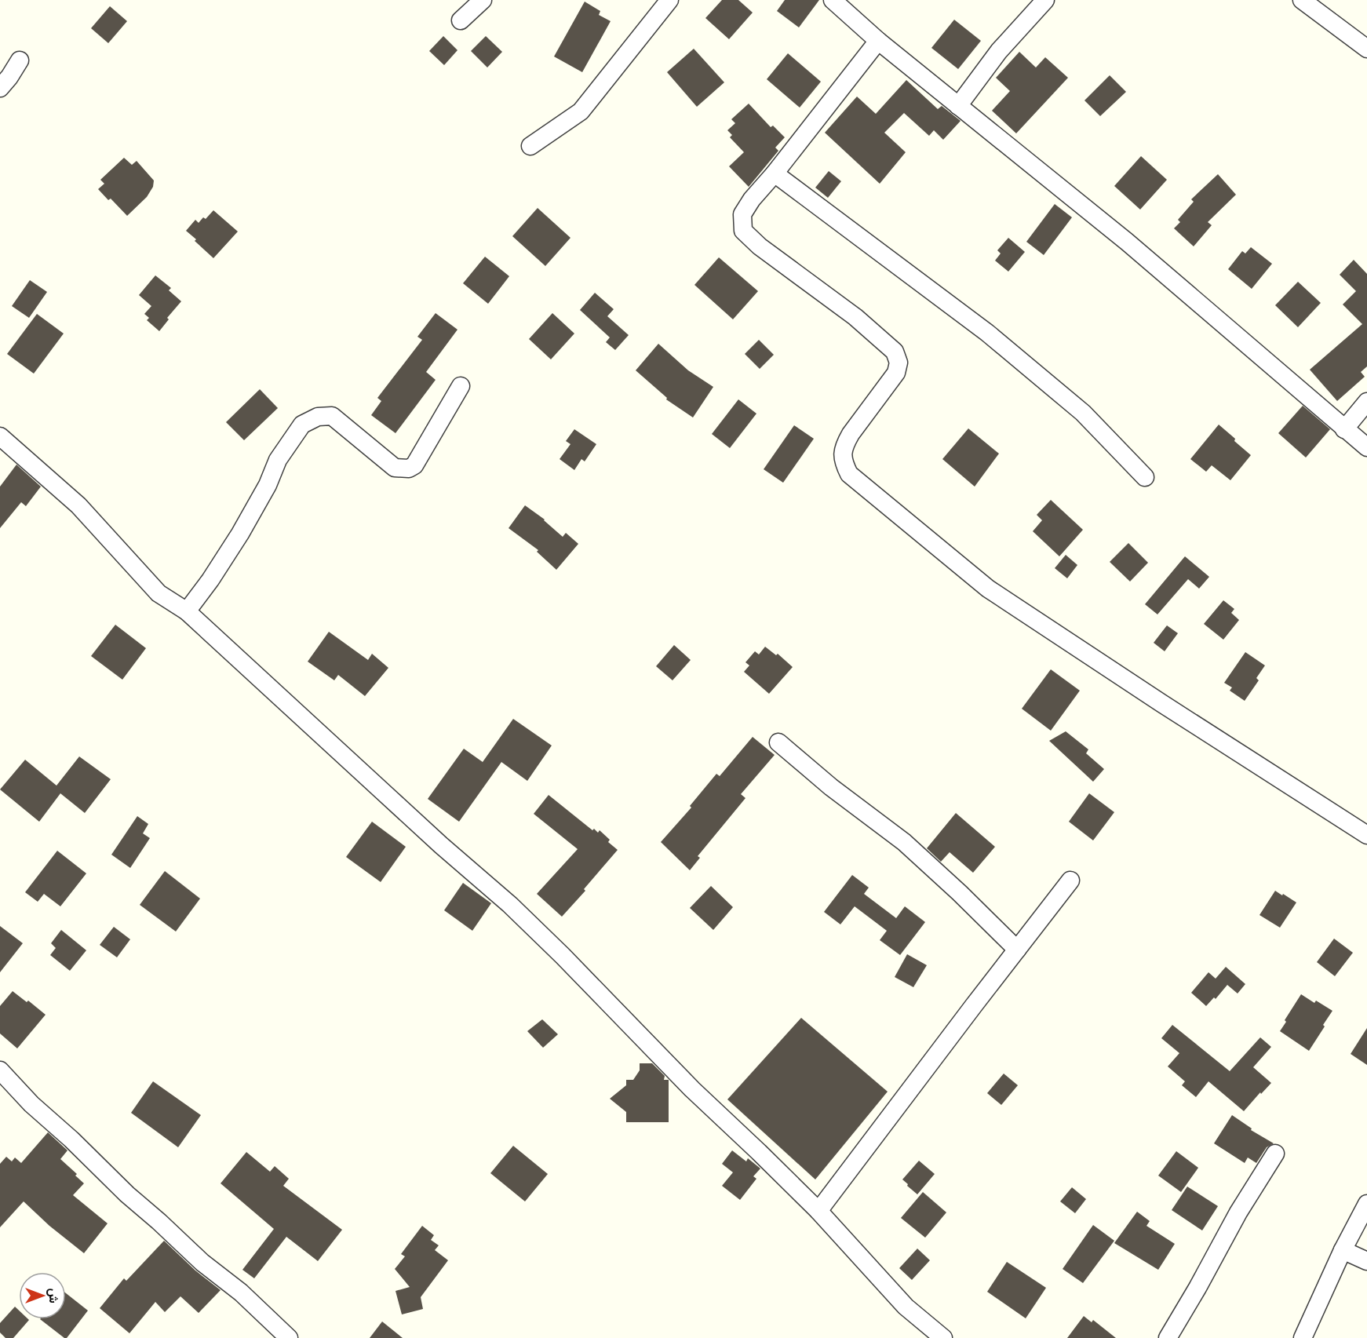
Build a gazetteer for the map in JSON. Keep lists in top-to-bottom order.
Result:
{
  "north": "right"
}
